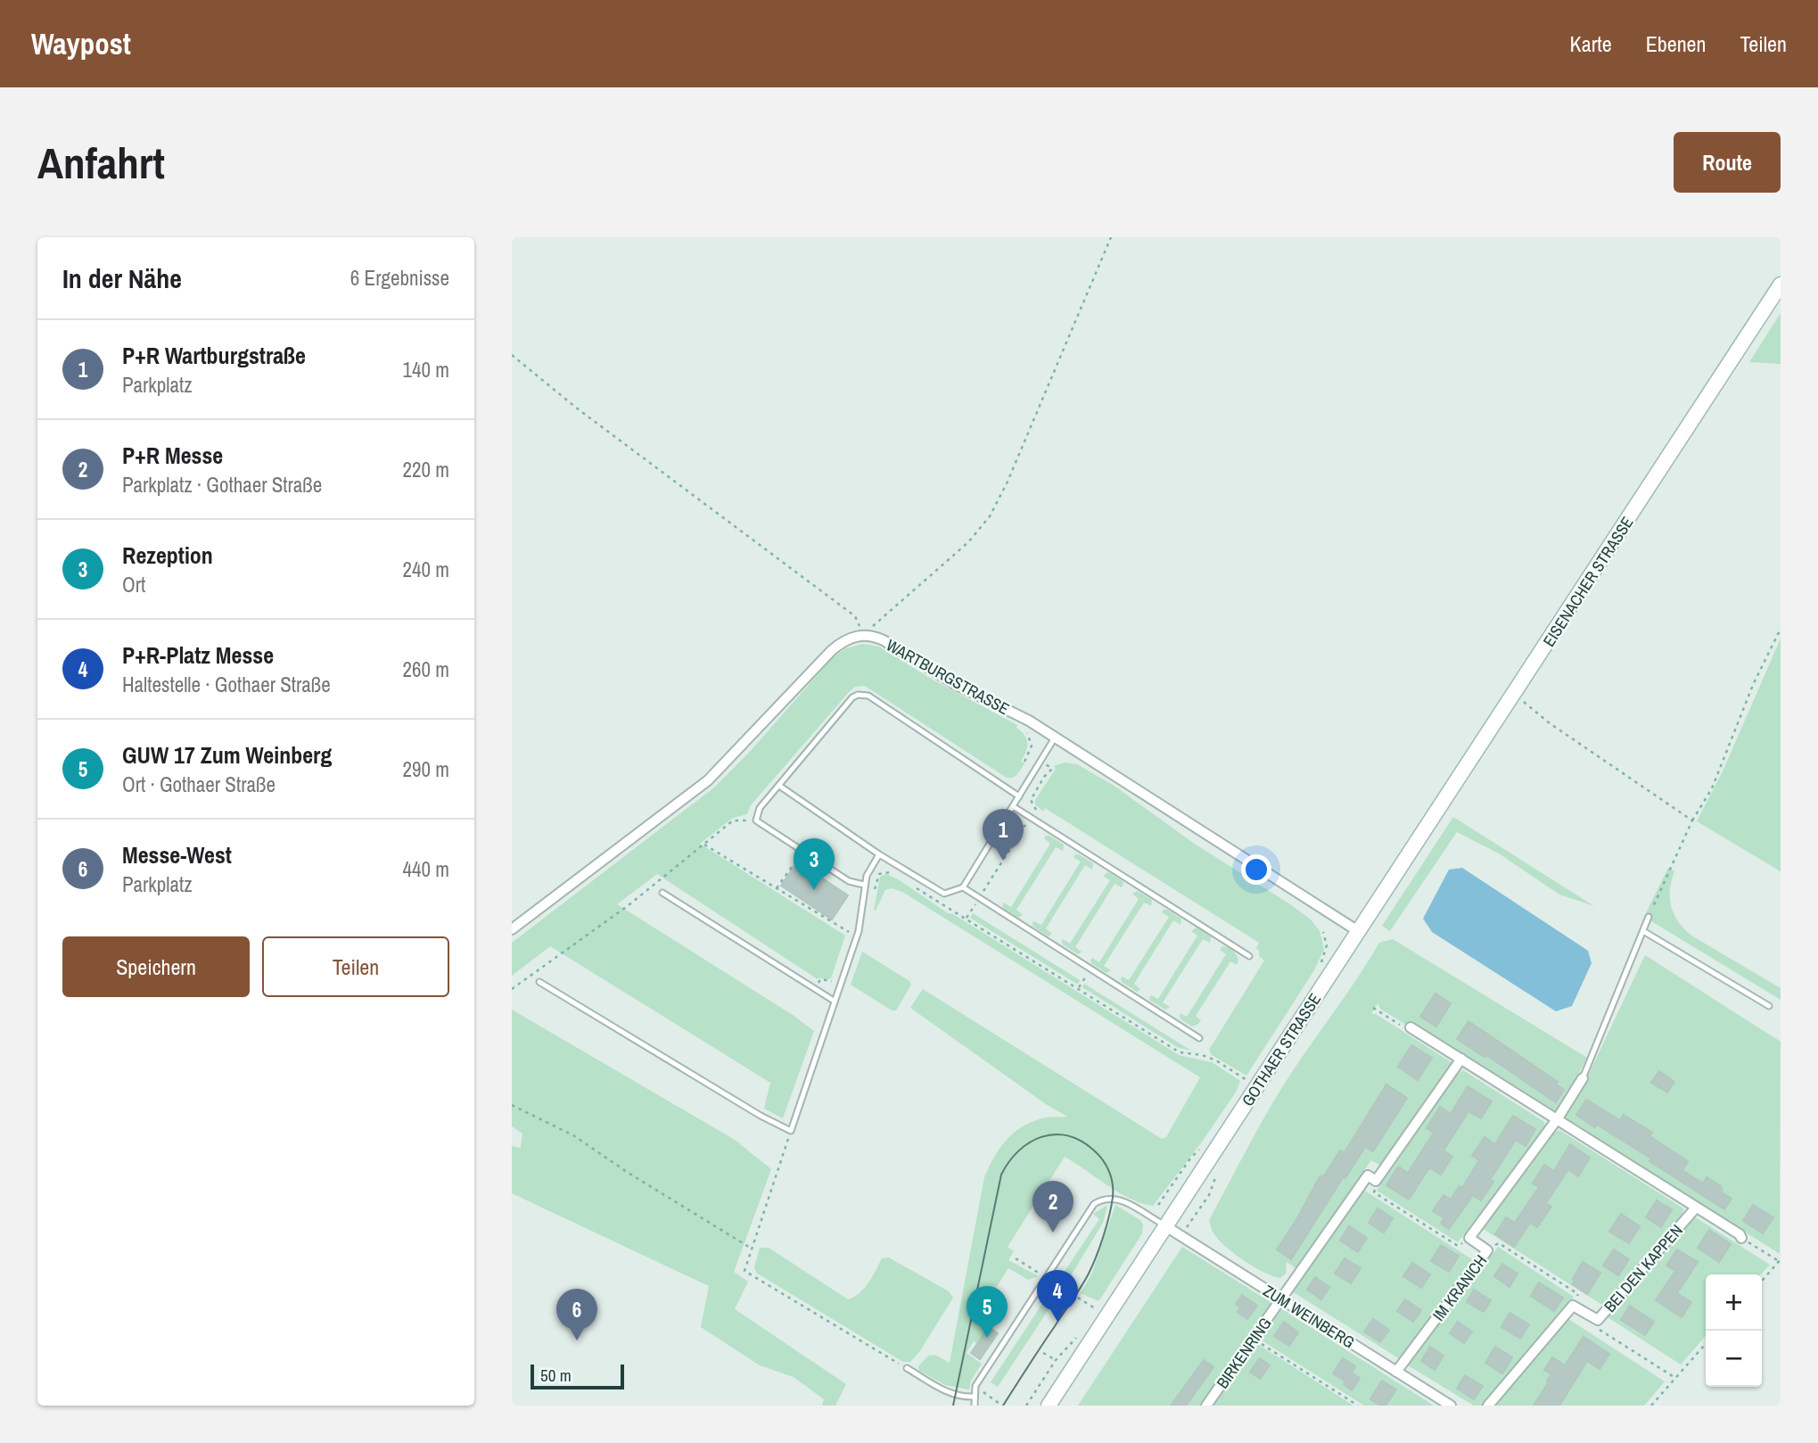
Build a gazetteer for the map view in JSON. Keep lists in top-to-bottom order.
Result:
{
  "streets": {
    "main road": ["EISENACHER STRASSE", "GOTHAER STRASSE"],
    "street": [
      "WARTBURGSTRASSE",
      "BEI DEN KAPPEN",
      "IM KRANICH",
      "ZUM WEINBERG",
      "BIRKENRING"
    ]
  },
  "crossings": [
    ["EISENACHER STRASSE", "GOTHAER STRASSE"],
    ["WARTBURGSTRASSE", "GOTHAER STRASSE"],
    ["GOTHAER STRASSE", "ZUM WEINBERG"],
    ["IM KRANICH", "ZUM WEINBERG"],
    ["ZUM WEINBERG", "BIRKENRING"]
  ],
  "scale_bar": "50 m",
  "page": {
    "header": "Waypost",
    "nav": ["Karte", "Ebenen", "Teilen"],
    "buttons": [
      "Route",
      ["Speichern", "Teilen"]
    ],
    "title": "Anfahrt",
    "heading": ["In der Nähe", "6 Ergebnisse"],
    "list": [
      {
        "mark": "1",
        "name": "P+R Wartburgstraße",
        "note": "Parkplatz",
        "value": "140 m"
      },
      {
        "mark": "2",
        "name": "P+R Messe",
        "note": "Parkplatz · Gothaer Straße",
        "value": "220 m"
      },
      {
        "mark": "3",
        "name": "Rezeption",
        "note": "Ort",
        "value": "240 m"
      },
      {
        "mark": "4",
        "name": "P+R-Platz Messe",
        "note": "Haltestelle · Gothaer Straße",
        "value": "260 m"
      },
      {
        "mark": "5",
        "name": "GUW 17 Zum Weinberg",
        "note": "Ort · Gothaer Straße",
        "value": "290 m"
      },
      {
        "mark": "6",
        "name": "Messe-West",
        "note": "Parkplatz",
        "value": "440 m"
      }
    ],
    "pins": [
      "1",
      "3",
      "2",
      "4",
      "5",
      "6"
    ],
    "map_buttons": ["+", "−"],
    "scale": "50 m"
  }
}
